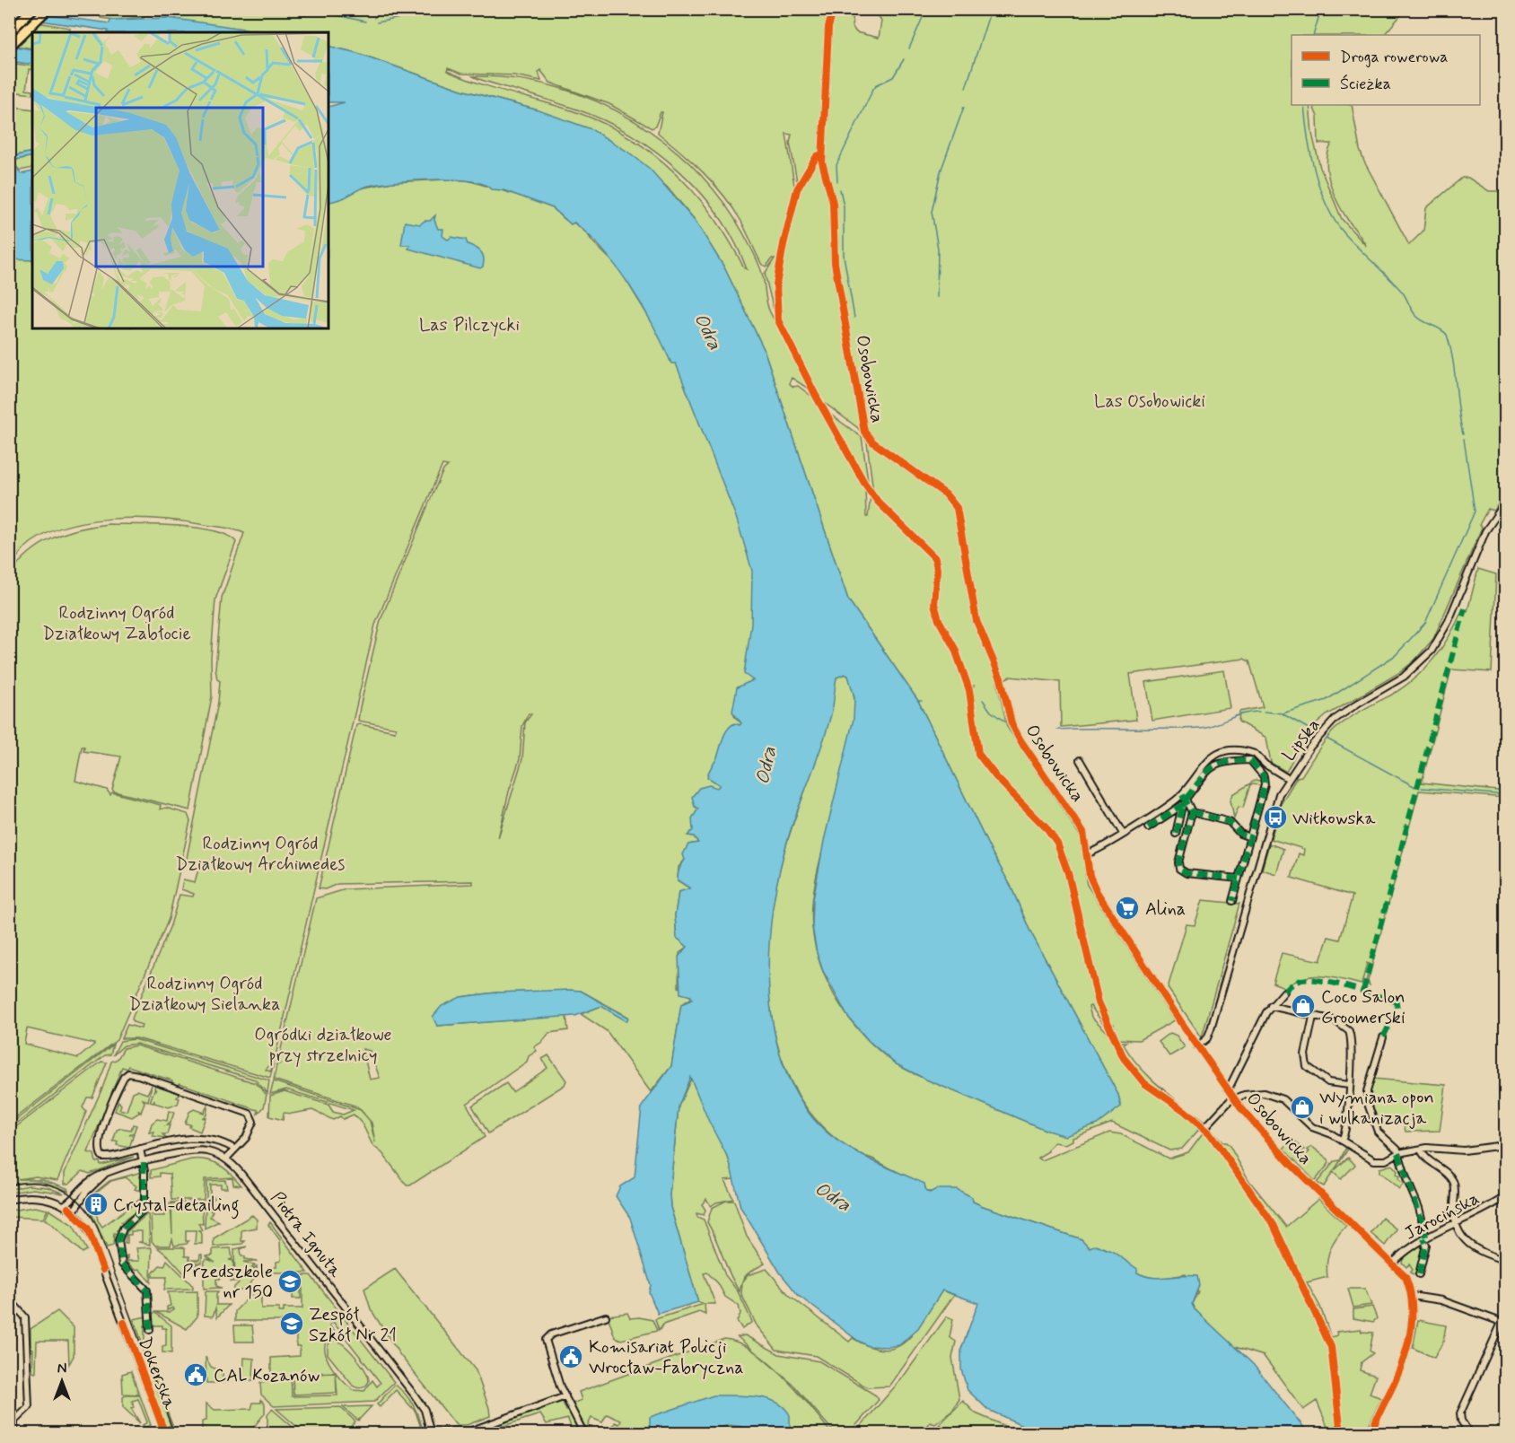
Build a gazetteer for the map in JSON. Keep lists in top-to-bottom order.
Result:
{
  "streets": {
    "street": [
      "Osobowicka",
      "Lipska",
      "Jarocińska",
      "Piotra Ignuta",
      "Dokerska"
    ]
  },
  "crossings": [
    ["Osobowicka", "Lipska"],
    ["Osobowicka", "Jarocińska"]
  ],
  "water": ["Odra"],
  "parks": [
    "Las Pilczycki",
    "Las Osobowicki",
    "Rodzinny Ogród Działkowy Zabłocie",
    "Rodzinny Ogród Działkowy Archimedes",
    "Rodzinny Ogród Działkowy Sielanka",
    "Ogródki działkowe przy strzelnicy"
  ],
  "places": {
    "bus stop": ["Witkowska"],
    "supermarket": ["Alina"],
    "shop": ["Coco Salon Groomerski", "Wymiana opon i wulkanizacja"],
    "building": ["Crystal-detailing"],
    "school or university": ["Przedszkole nr 150", "Zespół Szkół Nr 21"],
    "public building": ["Komisariat Policji Wrocław-Fabryczna", "CAL Kozanów"]
  },
  "legend": ["Droga rowerowa", "Ścieżka"],
  "north": "top"
}
